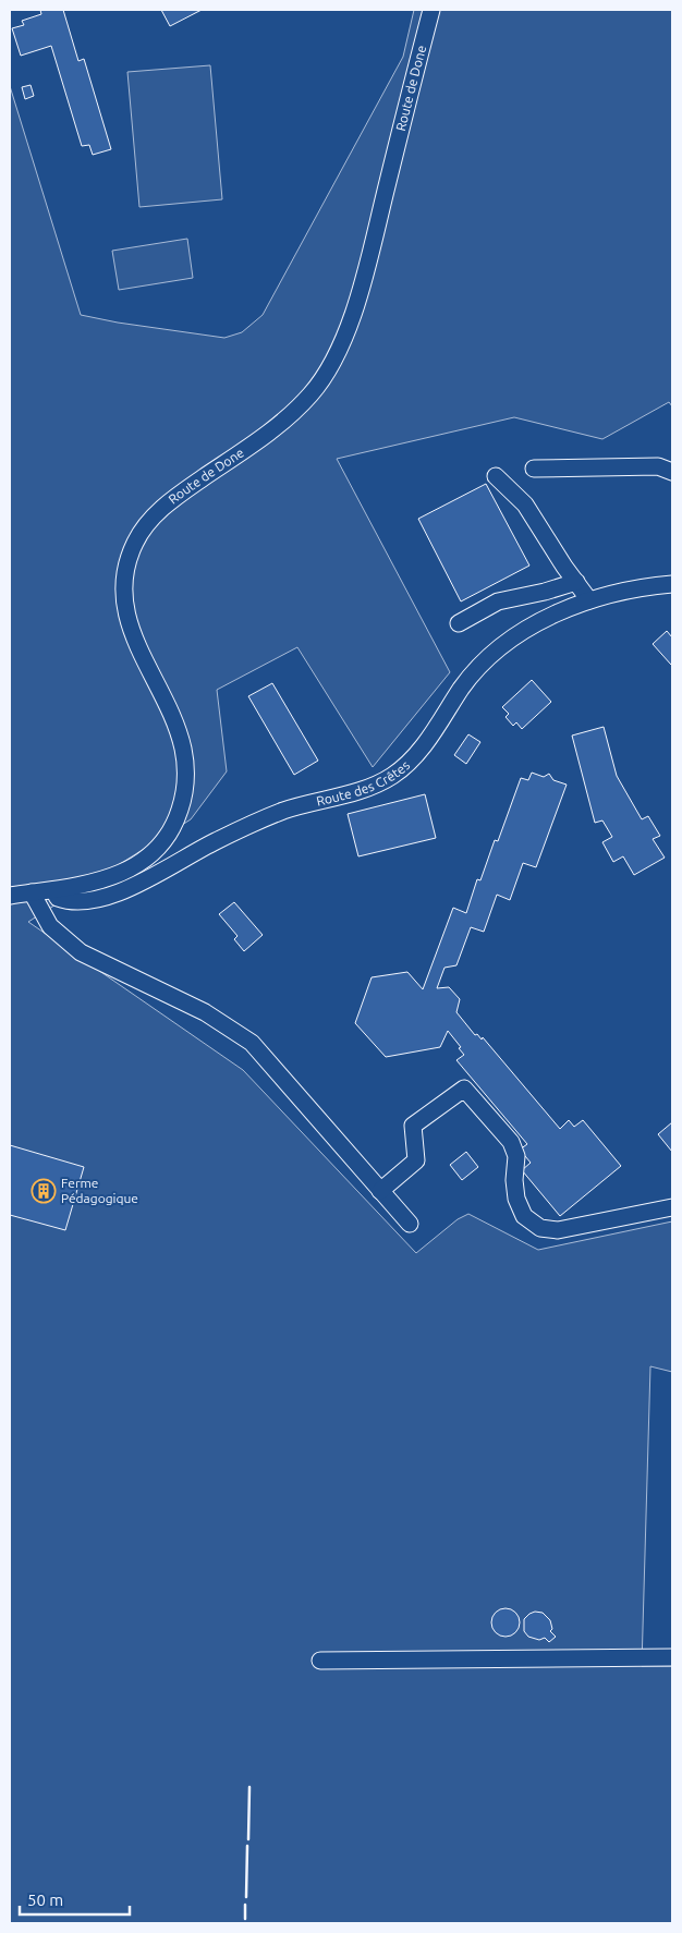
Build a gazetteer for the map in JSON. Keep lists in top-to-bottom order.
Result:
{
  "streets": {
    "street": ["Route de Done", "Route des Crêtes"]
  },
  "crossings": [
    ["Route de Done", "Route des Crêtes"]
  ],
  "places": {
    "building": ["Ferme Pédagogique"]
  },
  "scale_bar": "50 m"
}
